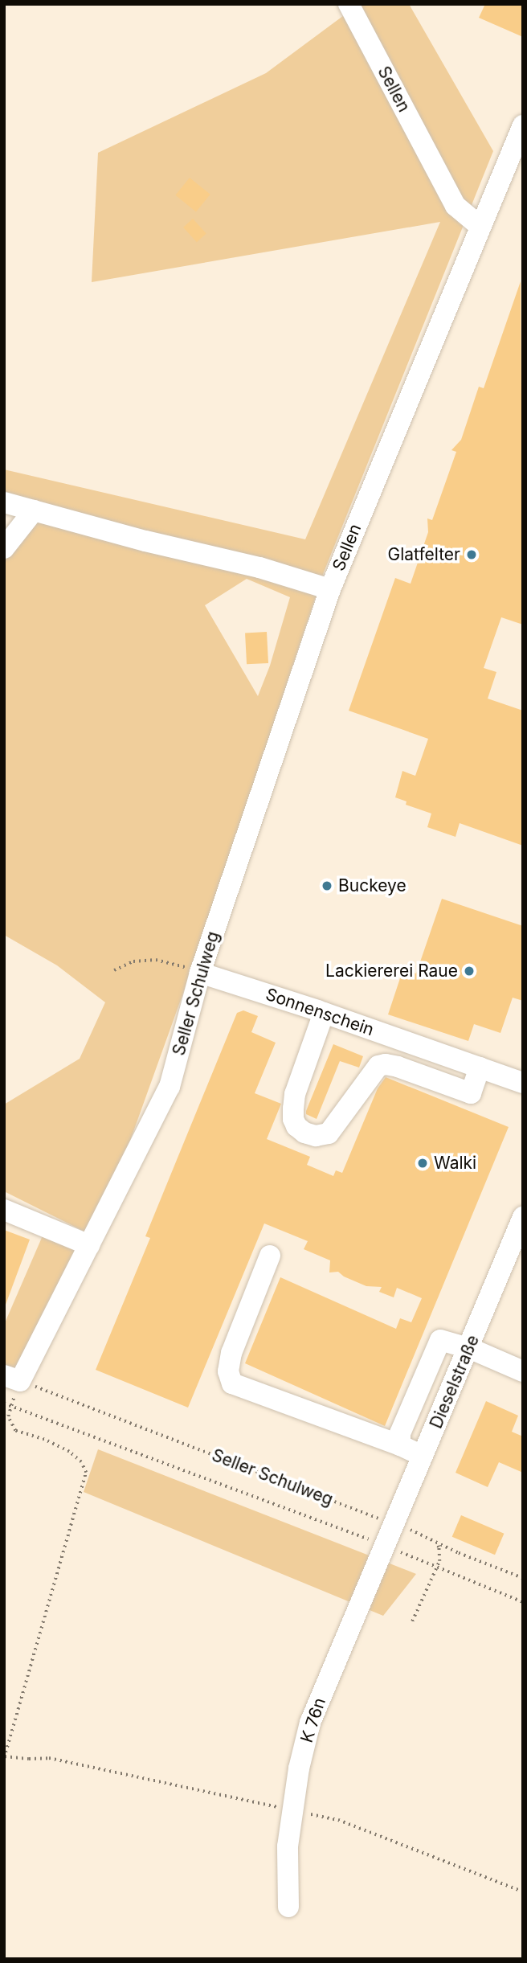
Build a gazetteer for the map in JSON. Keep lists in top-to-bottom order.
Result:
{
  "streets": {
    "street": [
      "Sellen",
      "Seller Schulweg",
      "Sonnenschein",
      "Dieselstraße",
      "K 76n"
    ]
  },
  "crossings": [
    ["Sellen", "Seller Schulweg"],
    ["Seller Schulweg", "Sonnenschein"],
    ["Seller Schulweg", "Dieselstraße"],
    ["Dieselstraße", "K 76n"]
  ],
  "places": [
    "Glatfelter",
    "Buckeye",
    "Lackiererei Raue",
    "Walki"
  ]
}
